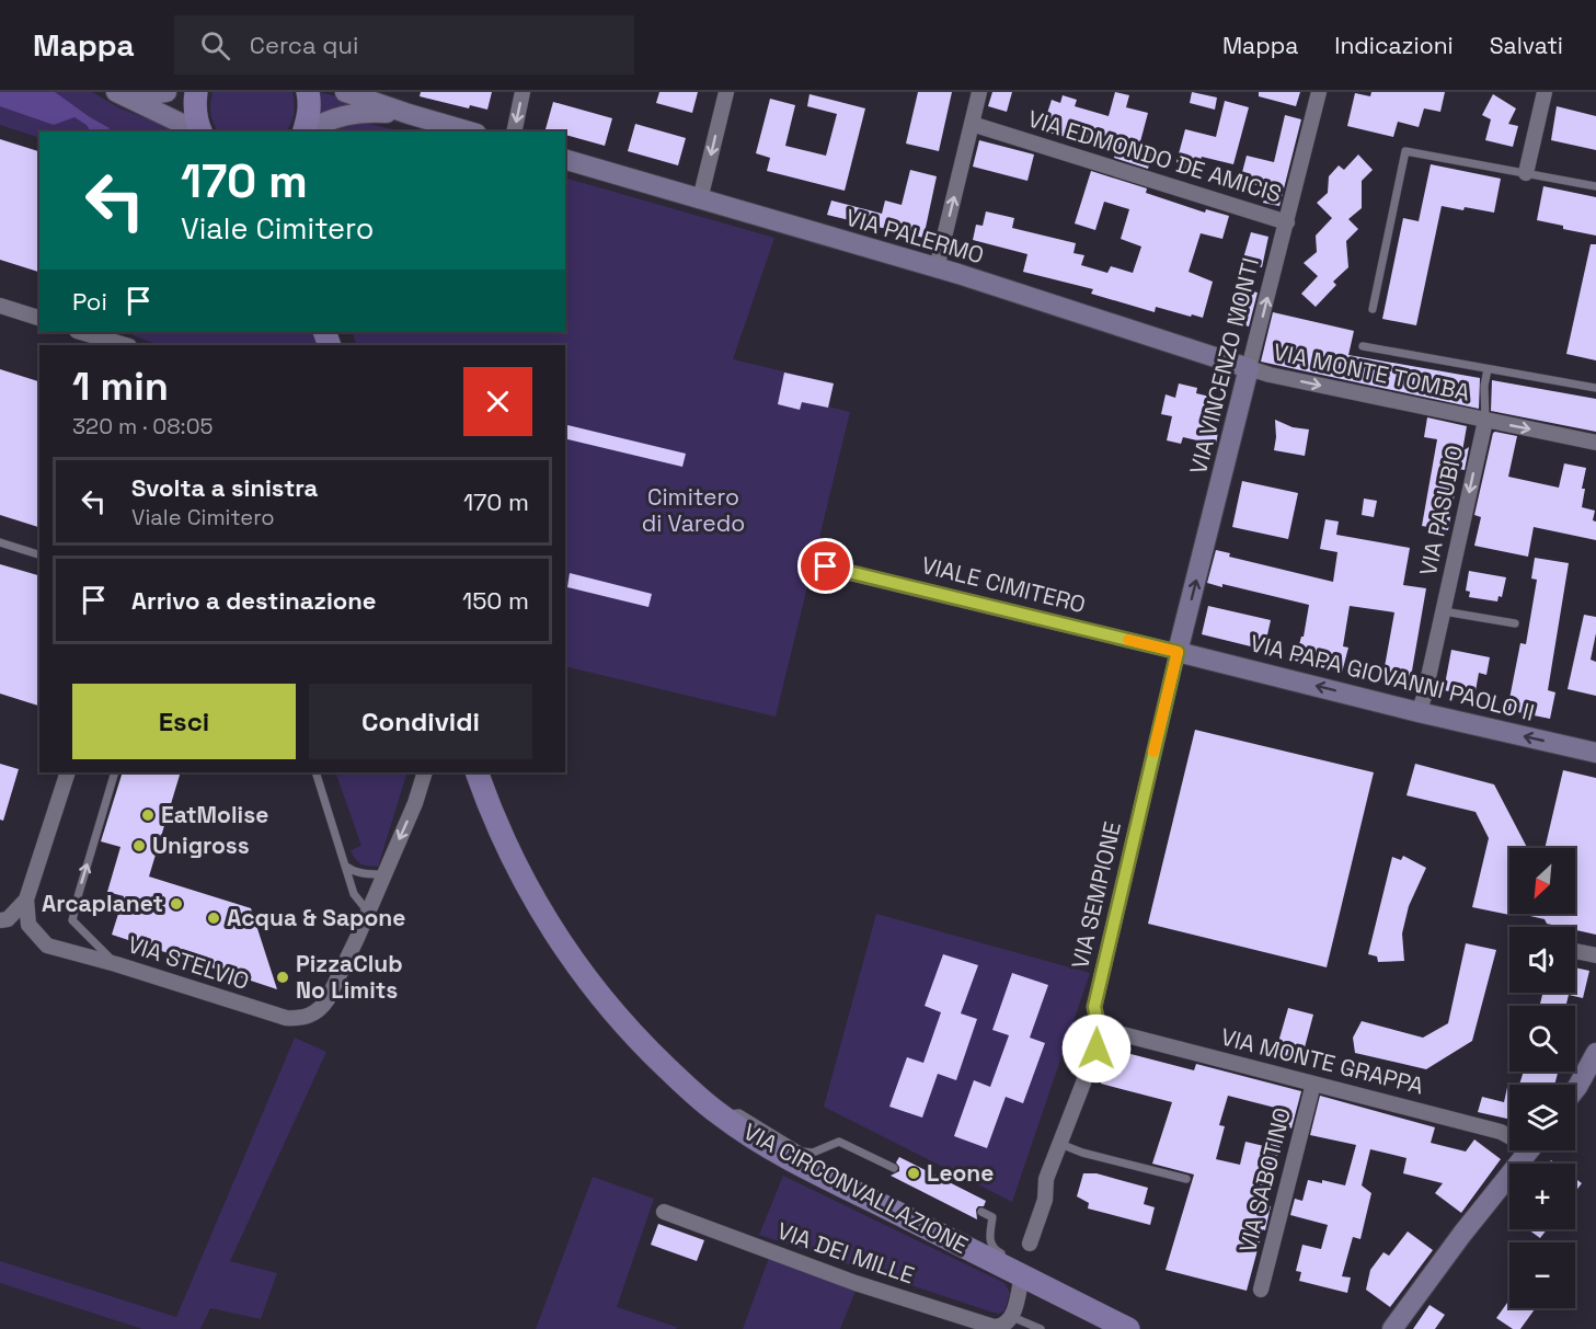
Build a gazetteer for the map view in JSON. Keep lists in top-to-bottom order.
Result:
{
  "streets": {
    "main road": ["VIA CIRCONVALLAZIONE"],
    "street": [
      "VIA EDMONDO DE AMICIS",
      "VIA PALERMO",
      "VIA VINCENZO MONTI",
      "VIA MONTE TOMBA",
      "VIA PASUBIO",
      "VIALE CIMITERO",
      "VIA PAPA GIOVANNI PAOLO II",
      "VIA SEMPIONE",
      "VIA STELVIO",
      "VIA MONTE GRAPPA",
      "VIA SABOTINO",
      "VIA DEI MILLE"
    ]
  },
  "crossings": [
    ["VIA EDMONDO DE AMICIS", "VIA VINCENZO MONTI"],
    ["VIA PALERMO", "VIA VINCENZO MONTI"],
    ["VIA PALERMO", "VIA MONTE TOMBA"],
    ["VIA VINCENZO MONTI", "VIA MONTE TOMBA"],
    ["VIA VINCENZO MONTI", "VIALE CIMITERO"],
    ["VIA VINCENZO MONTI", "VIA PAPA GIOVANNI PAOLO II"],
    ["VIA VINCENZO MONTI", "VIA SEMPIONE"],
    ["VIA MONTE TOMBA", "VIA PASUBIO"],
    ["VIA PASUBIO", "VIA PAPA GIOVANNI PAOLO II"],
    ["VIALE CIMITERO", "VIA PAPA GIOVANNI PAOLO II"],
    ["VIALE CIMITERO", "VIA SEMPIONE"],
    ["VIA PAPA GIOVANNI PAOLO II", "VIA SEMPIONE"],
    ["VIA SEMPIONE", "VIA MONTE GRAPPA"],
    ["VIA MONTE GRAPPA", "VIA SABOTINO"]
  ],
  "one_way": [
    "VIA VINCENZO MONTI",
    "VIA MONTE TOMBA",
    "VIA PASUBIO",
    "VIA PAPA GIOVANNI PAOLO II"
  ],
  "parks": ["Cimitero di Varedo"],
  "places": [
    "EatMolise",
    "Unigross",
    "Arcaplanet",
    "Acqua & Sapone",
    "PizzaClub No Limits",
    "Leone"
  ],
  "north": "bottom left",
  "page": {
    "header": "Mappa",
    "search": "Cerca qui",
    "nav": ["Mappa", "Indicazioni", "Salvati"],
    "turn": ["170 m", "Viale Cimitero"],
    "then": "Poi",
    "heading": ["1 min", "320 m · 08:05"],
    "list": [
      {
        "name": "Svolta a sinistra",
        "note": "Viale Cimitero",
        "value": "170 m"
      },
      {
        "name": "Arrivo a destinazione",
        "value": "150 m"
      }
    ],
    "buttons": ["Esci", "Condividi"],
    "map_buttons": ["+", "−"]
  }
}
